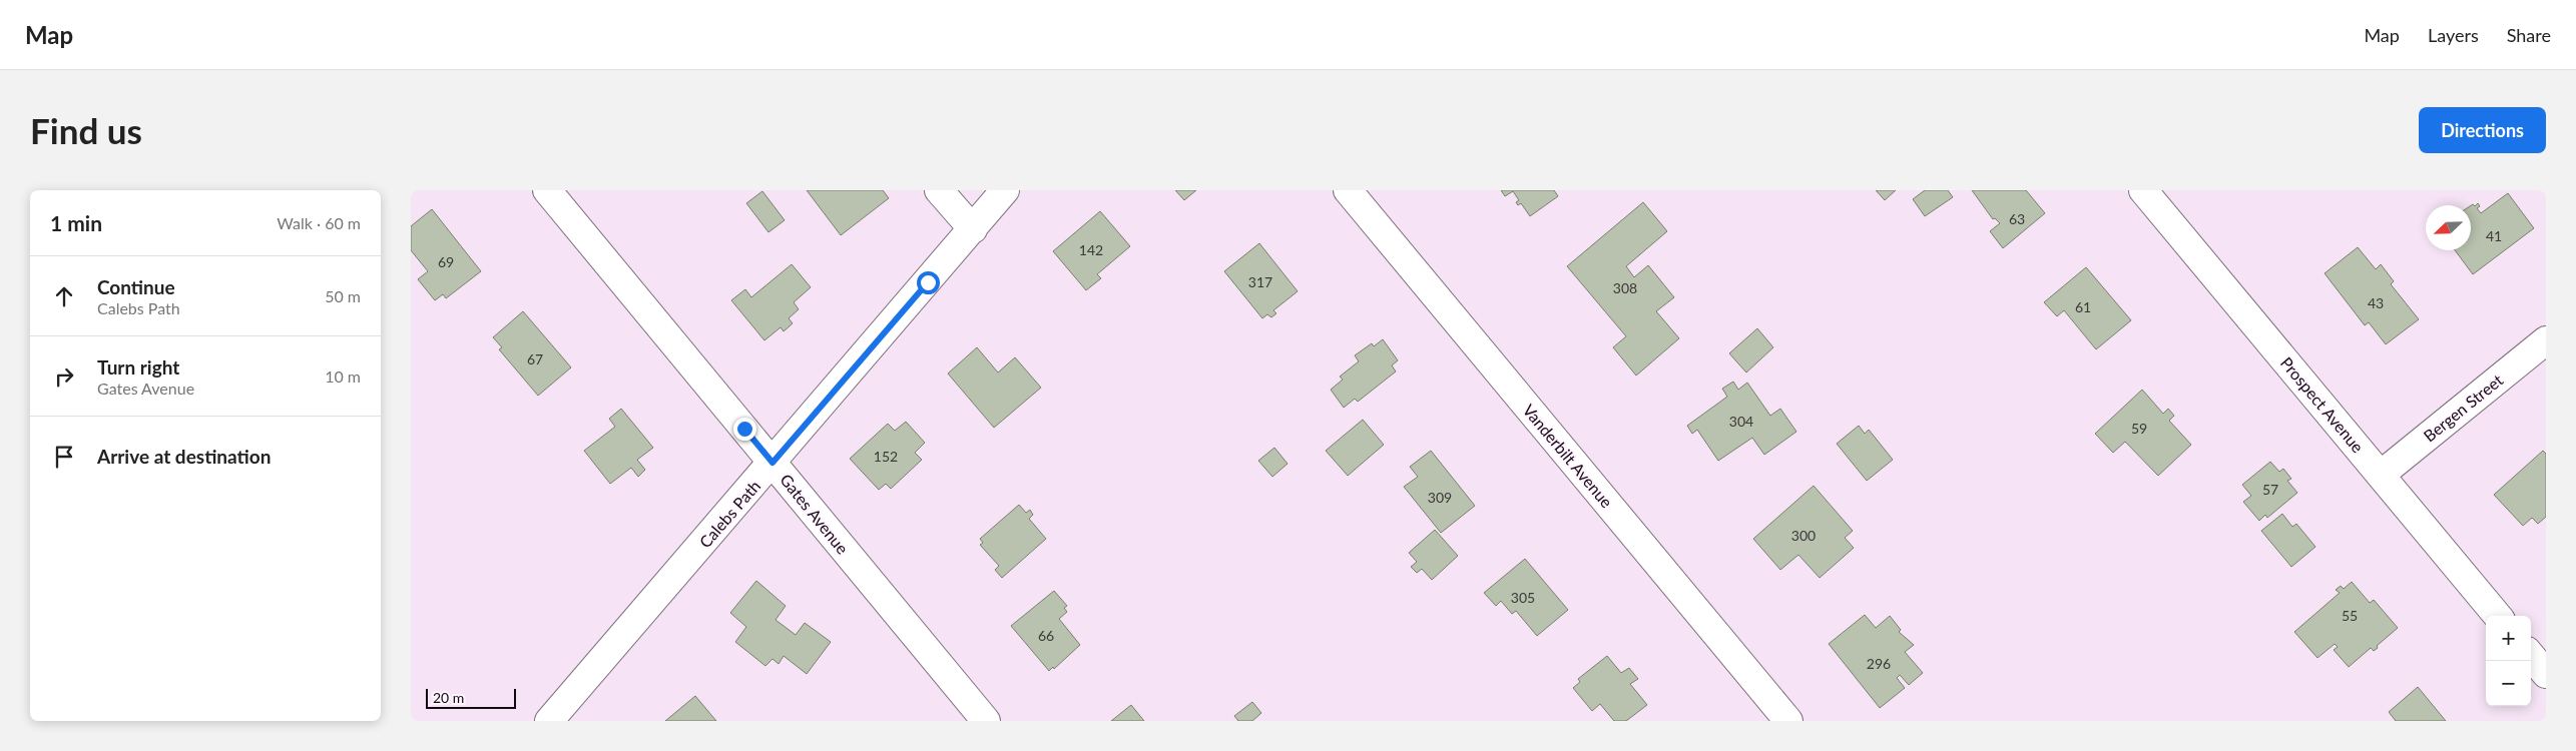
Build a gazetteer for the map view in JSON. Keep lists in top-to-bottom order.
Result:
{
  "streets": {
    "street": [
      "Prospect Avenue",
      "Bergen Street",
      "Vanderbilt Avenue",
      "Calebs Path",
      "Gates Avenue"
    ]
  },
  "crossings": [
    ["Prospect Avenue", "Bergen Street"],
    ["Calebs Path", "Gates Avenue"]
  ],
  "house_numbers": [
    "63",
    "41",
    "142",
    "69",
    "317",
    "308",
    "43",
    "61",
    "67",
    "304",
    "59",
    "152",
    "57",
    "309",
    "300",
    "305",
    "55",
    "66",
    "296"
  ],
  "scale_bar": "20 m",
  "north": "bottom left",
  "page": {
    "header": "Map",
    "nav": ["Map", "Layers", "Share"],
    "buttons": "Directions",
    "title": "Find us",
    "heading": ["1 min", "Walk · 60 m"],
    "list": [
      ["Continue", "Calebs Path", "50 m"],
      ["Turn right", "Gates Avenue", "10 m"],
      "Arrive at destination"
    ],
    "map_buttons": ["+", "−"],
    "scale": "20 m"
  }
}
